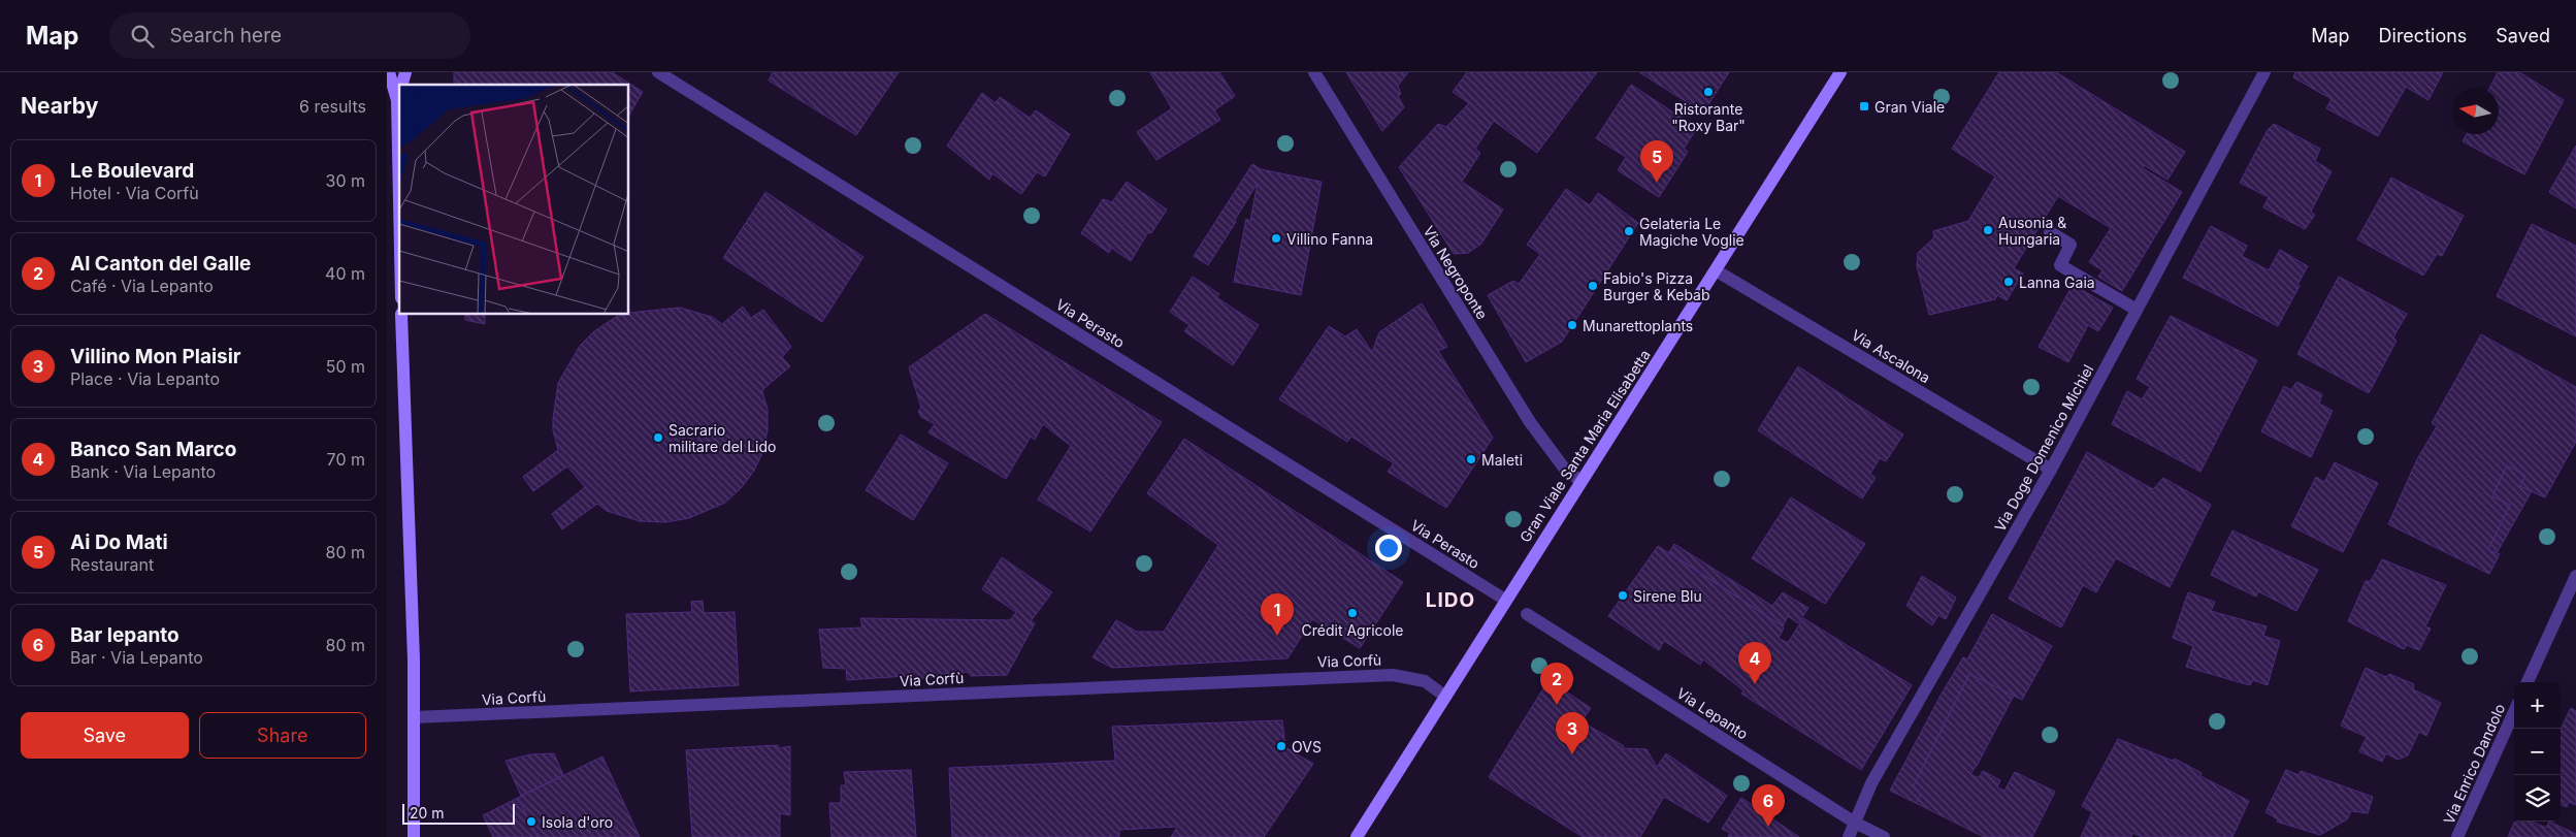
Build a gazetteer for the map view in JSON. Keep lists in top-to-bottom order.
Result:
{
  "streets": {
    "street": [
      "Via Negroponte",
      "Via Perasto",
      "Via Ascalona",
      "Gran Viale Santa Maria Elisabetta",
      "Via Doge Domenico Michiel",
      "Via Corfù",
      "Via Lepanto",
      "Via Enrico Dandolo"
    ]
  },
  "crossings": [
    ["Via Negroponte", "Gran Viale Santa Maria Elisabetta"],
    ["Via Perasto", "Gran Viale Santa Maria Elisabetta"],
    ["Via Ascalona", "Gran Viale Santa Maria Elisabetta"],
    ["Via Ascalona", "Via Doge Domenico Michiel"],
    ["Gran Viale Santa Maria Elisabetta", "Via Corfù"],
    ["Via Doge Domenico Michiel", "Via Lepanto"]
  ],
  "districts": ["LIDO"],
  "places": {
    "other": [
      "Ristorante \"Roxy Bar\"",
      "Ausonia & Hungaria",
      "Gelateria Le Magiche Voglie",
      "Villino Fanna",
      "Lanna Gaia",
      "Fabio's Pizza Burger & Kebab",
      "Munarettoplants",
      "Sacrario militare del Lido",
      "Maleti",
      "Sirene Blu",
      "Crédit Agricole",
      "OVS",
      "Isola d'oro"
    ],
    "transit": ["Gran Viale"]
  },
  "scale_bar": "20 m",
  "north": "left",
  "page": {
    "header": "Map",
    "search": "Search here",
    "nav": ["Map", "Directions", "Saved"],
    "heading": ["Nearby", "6 results"],
    "list": [
      {
        "mark": "1",
        "name": "Le Boulevard",
        "note": "Hotel · Via Corfù",
        "value": "30 m"
      },
      {
        "mark": "2",
        "name": "Al Canton del Galle",
        "note": "Café · Via Lepanto",
        "value": "40 m"
      },
      {
        "mark": "3",
        "name": "Villino Mon Plaisir",
        "note": "Place · Via Lepanto",
        "value": "50 m"
      },
      {
        "mark": "4",
        "name": "Banco San Marco",
        "note": "Bank · Via Lepanto",
        "value": "70 m"
      },
      {
        "mark": "5",
        "name": "Ai Do Mati",
        "note": "Restaurant",
        "value": "80 m"
      },
      {
        "mark": "6",
        "name": "Bar lepanto",
        "note": "Bar · Via Lepanto",
        "value": "80 m"
      }
    ],
    "pins": [
      "5",
      "1",
      "4",
      "2",
      "3",
      "6"
    ],
    "map_buttons": ["+", "−"],
    "buttons": ["Save", "Share"],
    "scale": "20 m"
  }
}
